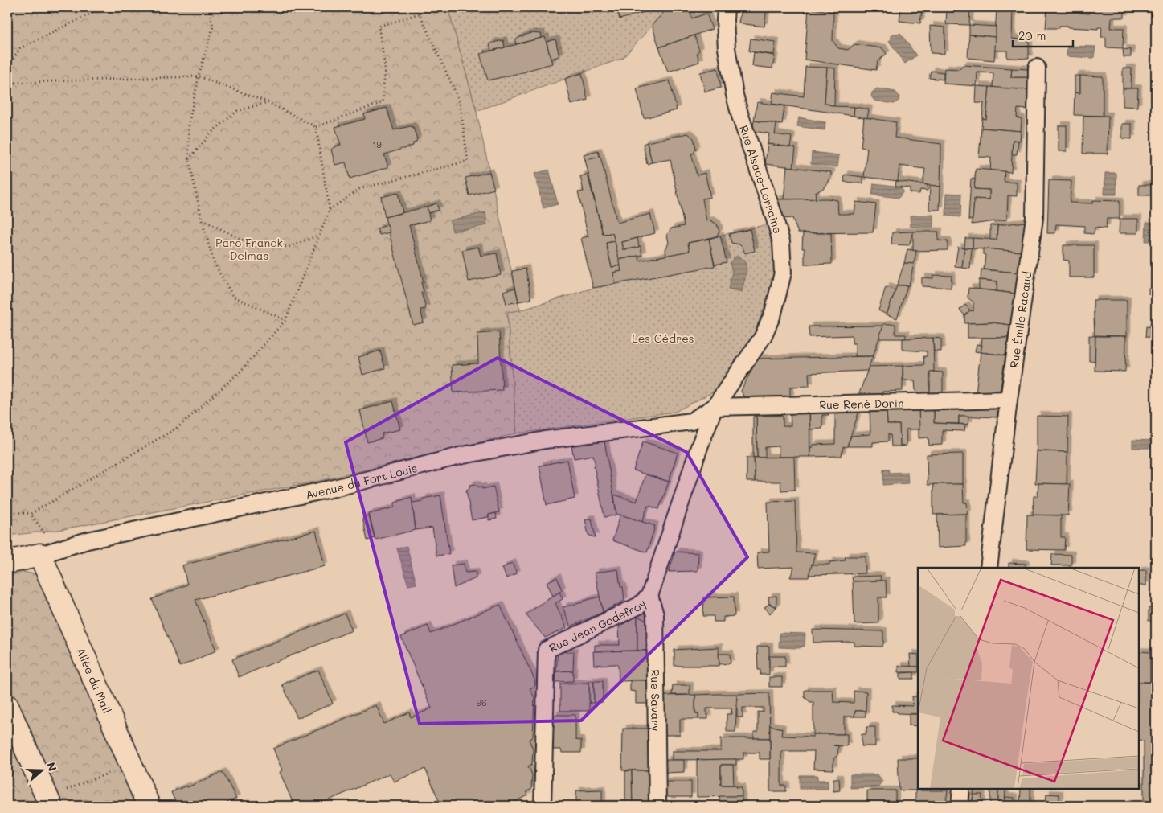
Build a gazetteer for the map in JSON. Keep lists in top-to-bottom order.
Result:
{
  "streets": {
    "street": [
      "Rue Alsace-Lorraine",
      "Rue Émile Racaud",
      "Rue René Dorin",
      "Avenue du Fort Louis",
      "Rue Jean Godefroy",
      "Allée du Mail",
      "Rue Savary"
    ]
  },
  "crossings": [
    ["Rue Alsace-Lorraine", "Rue René Dorin"],
    ["Rue Alsace-Lorraine", "Avenue du Fort Louis"],
    ["Rue Alsace-Lorraine", "Rue Jean Godefroy"],
    ["Rue Émile Racaud", "Rue René Dorin"],
    ["Rue René Dorin", "Avenue du Fort Louis"],
    ["Rue René Dorin", "Rue Jean Godefroy"],
    ["Avenue du Fort Louis", "Rue Jean Godefroy"],
    ["Avenue du Fort Louis", "Allée du Mail"],
    ["Rue Jean Godefroy", "Rue Savary"]
  ],
  "parks": ["Parc Franck Delmas", "Les Cèdres"],
  "house_numbers": ["19", "96"],
  "scale_bar": "20 m",
  "north": "right"
}
